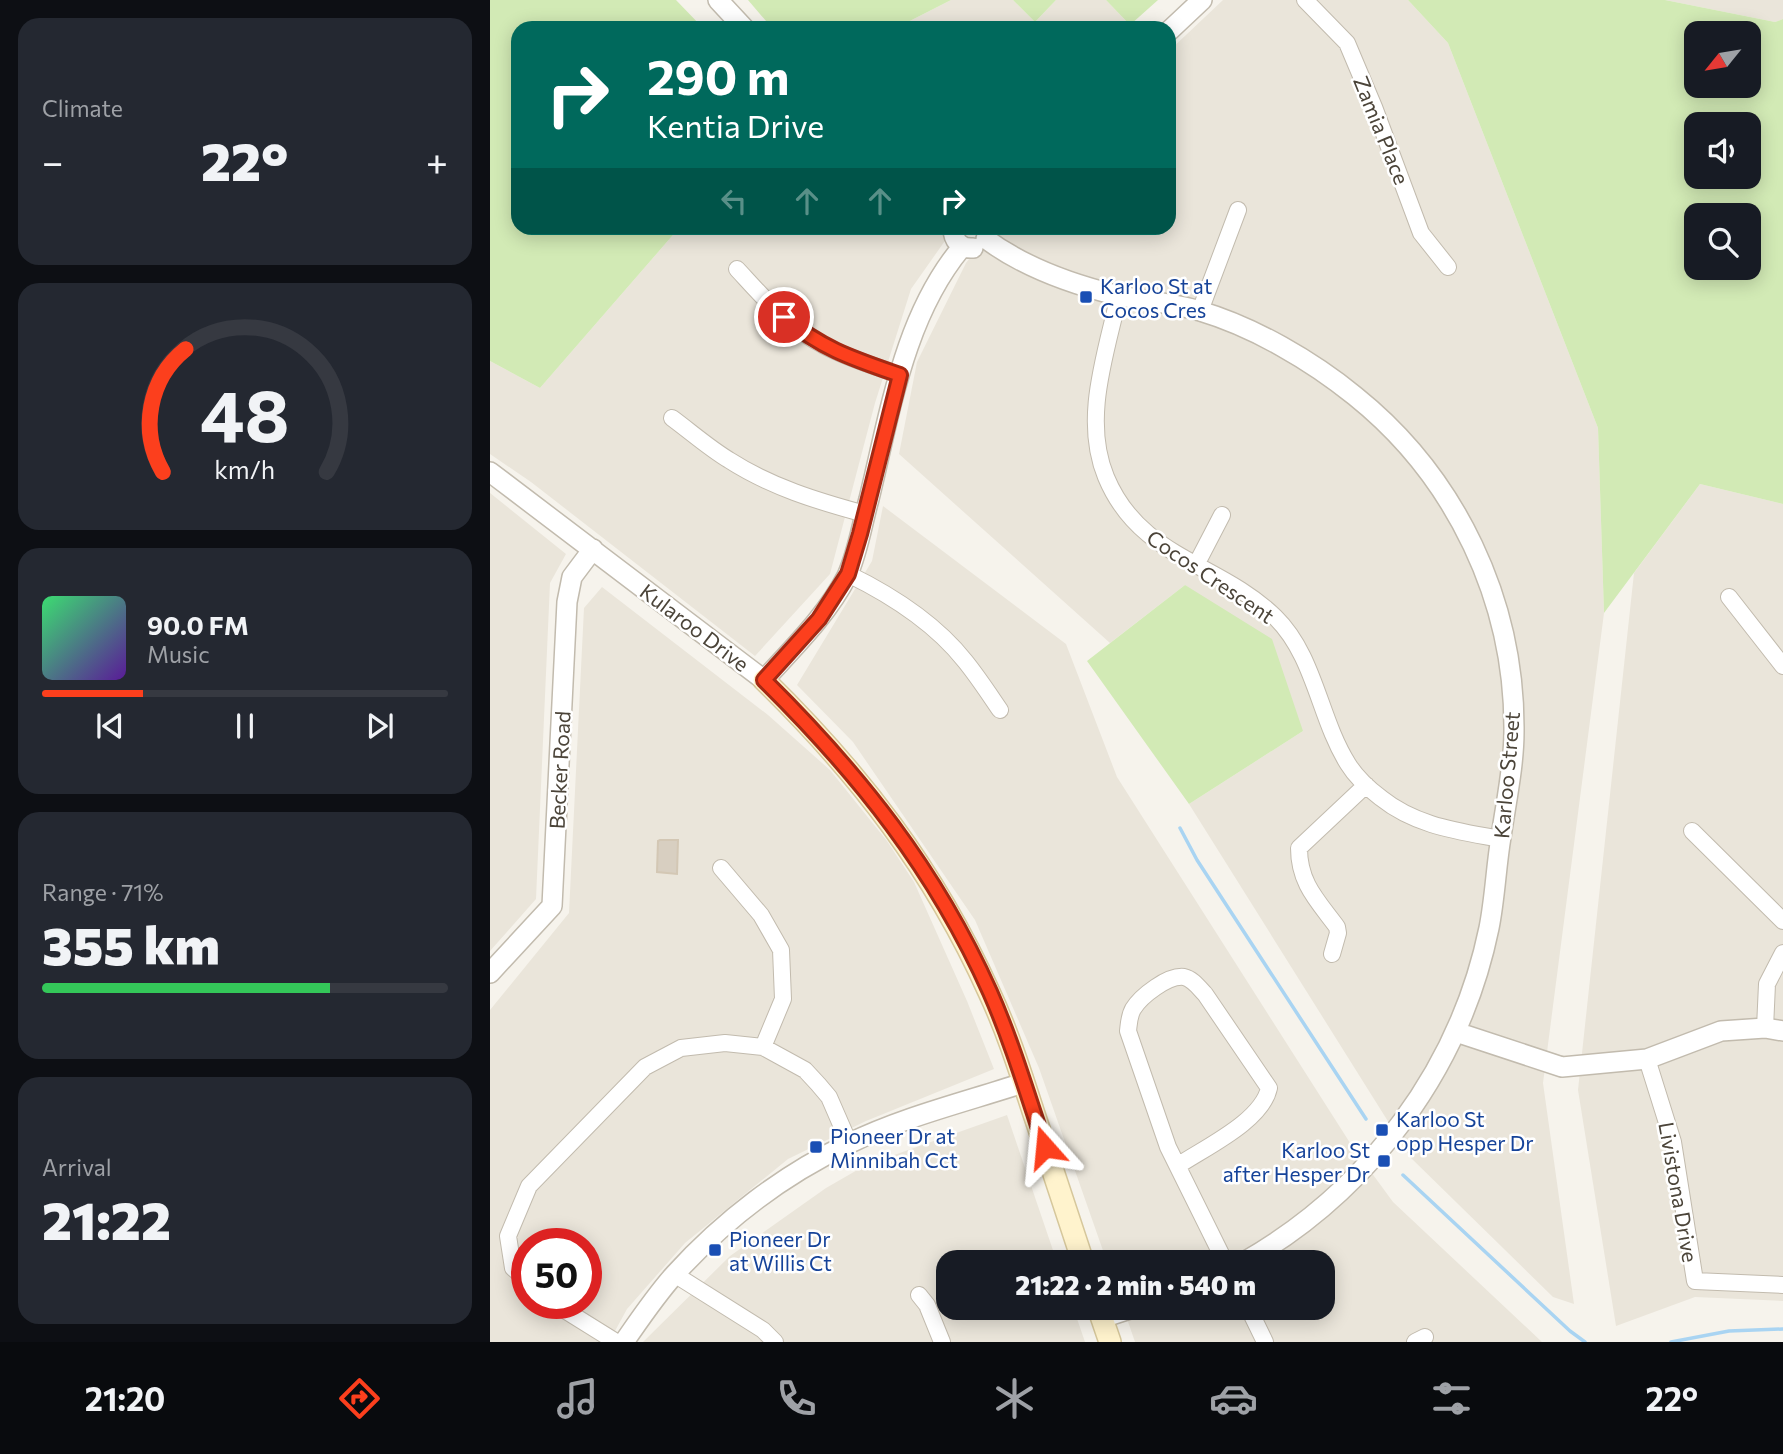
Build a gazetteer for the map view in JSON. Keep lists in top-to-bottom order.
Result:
{
  "streets": {
    "main road": ["Kularoo Drive"],
    "street": [
      "Zamia Place",
      "Cocos Crescent",
      "Becker Road",
      "Karloo Street",
      "Livistona Drive"
    ]
  },
  "crossings": [
    ["Cocos Crescent", "Karloo Street"],
    ["Kularoo Drive", "Becker Road"]
  ],
  "places": {
    "transit": [
      "Karloo St at Cocos Cres",
      "Karloo St opp Hesper Dr",
      "Pioneer Dr at Minnibah Cct",
      "Karloo St after Hesper Dr",
      "Pioneer Dr at Willis Ct"
    ]
  },
  "north": "bottom left",
  "page": {
    "tile": [
      "Climate",
      ["Range · 71%", "355 km"],
      ["Arrival", "21:22"]
    ],
    "turn": ["290 m", "Kentia Drive"],
    "heat": ["−", "22°", "+"],
    "song": ["90.0 FM", "Music"],
    "limit": "50",
    "trip": "21:22 · 2 min · 540 m",
    "tabs": ["21:20", "22°"],
    "gauge": ["48", "km/h"]
  }
}
